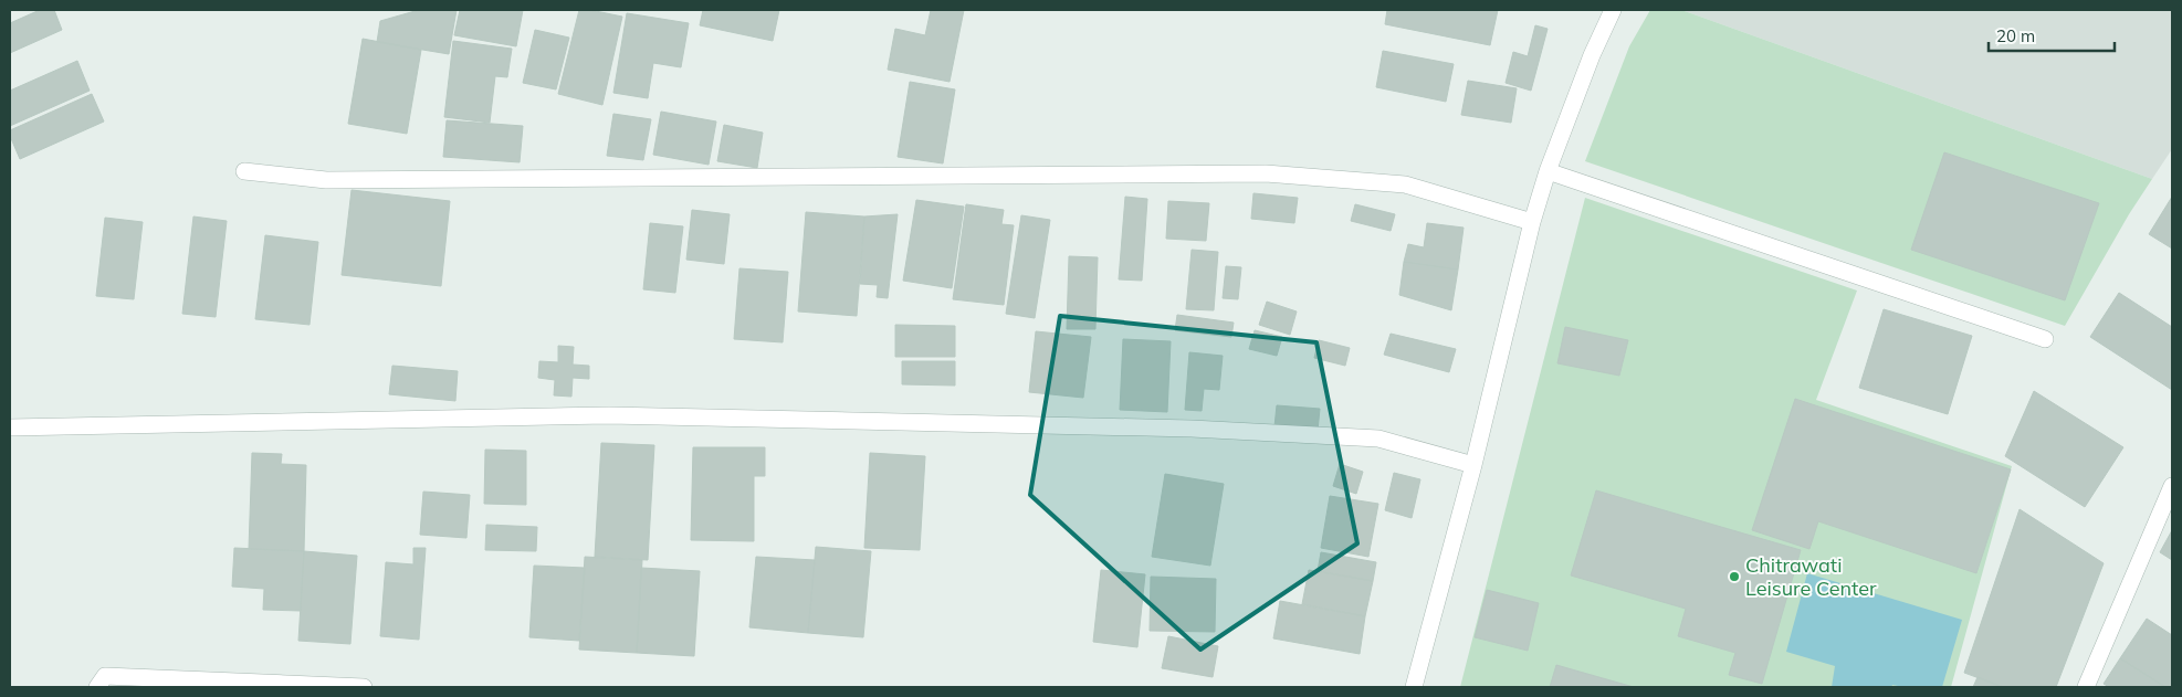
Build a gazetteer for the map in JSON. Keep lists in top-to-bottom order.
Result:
{
  "places": ["Chitrawati Leisure Center"],
  "scale_bar": "20 m"
}
